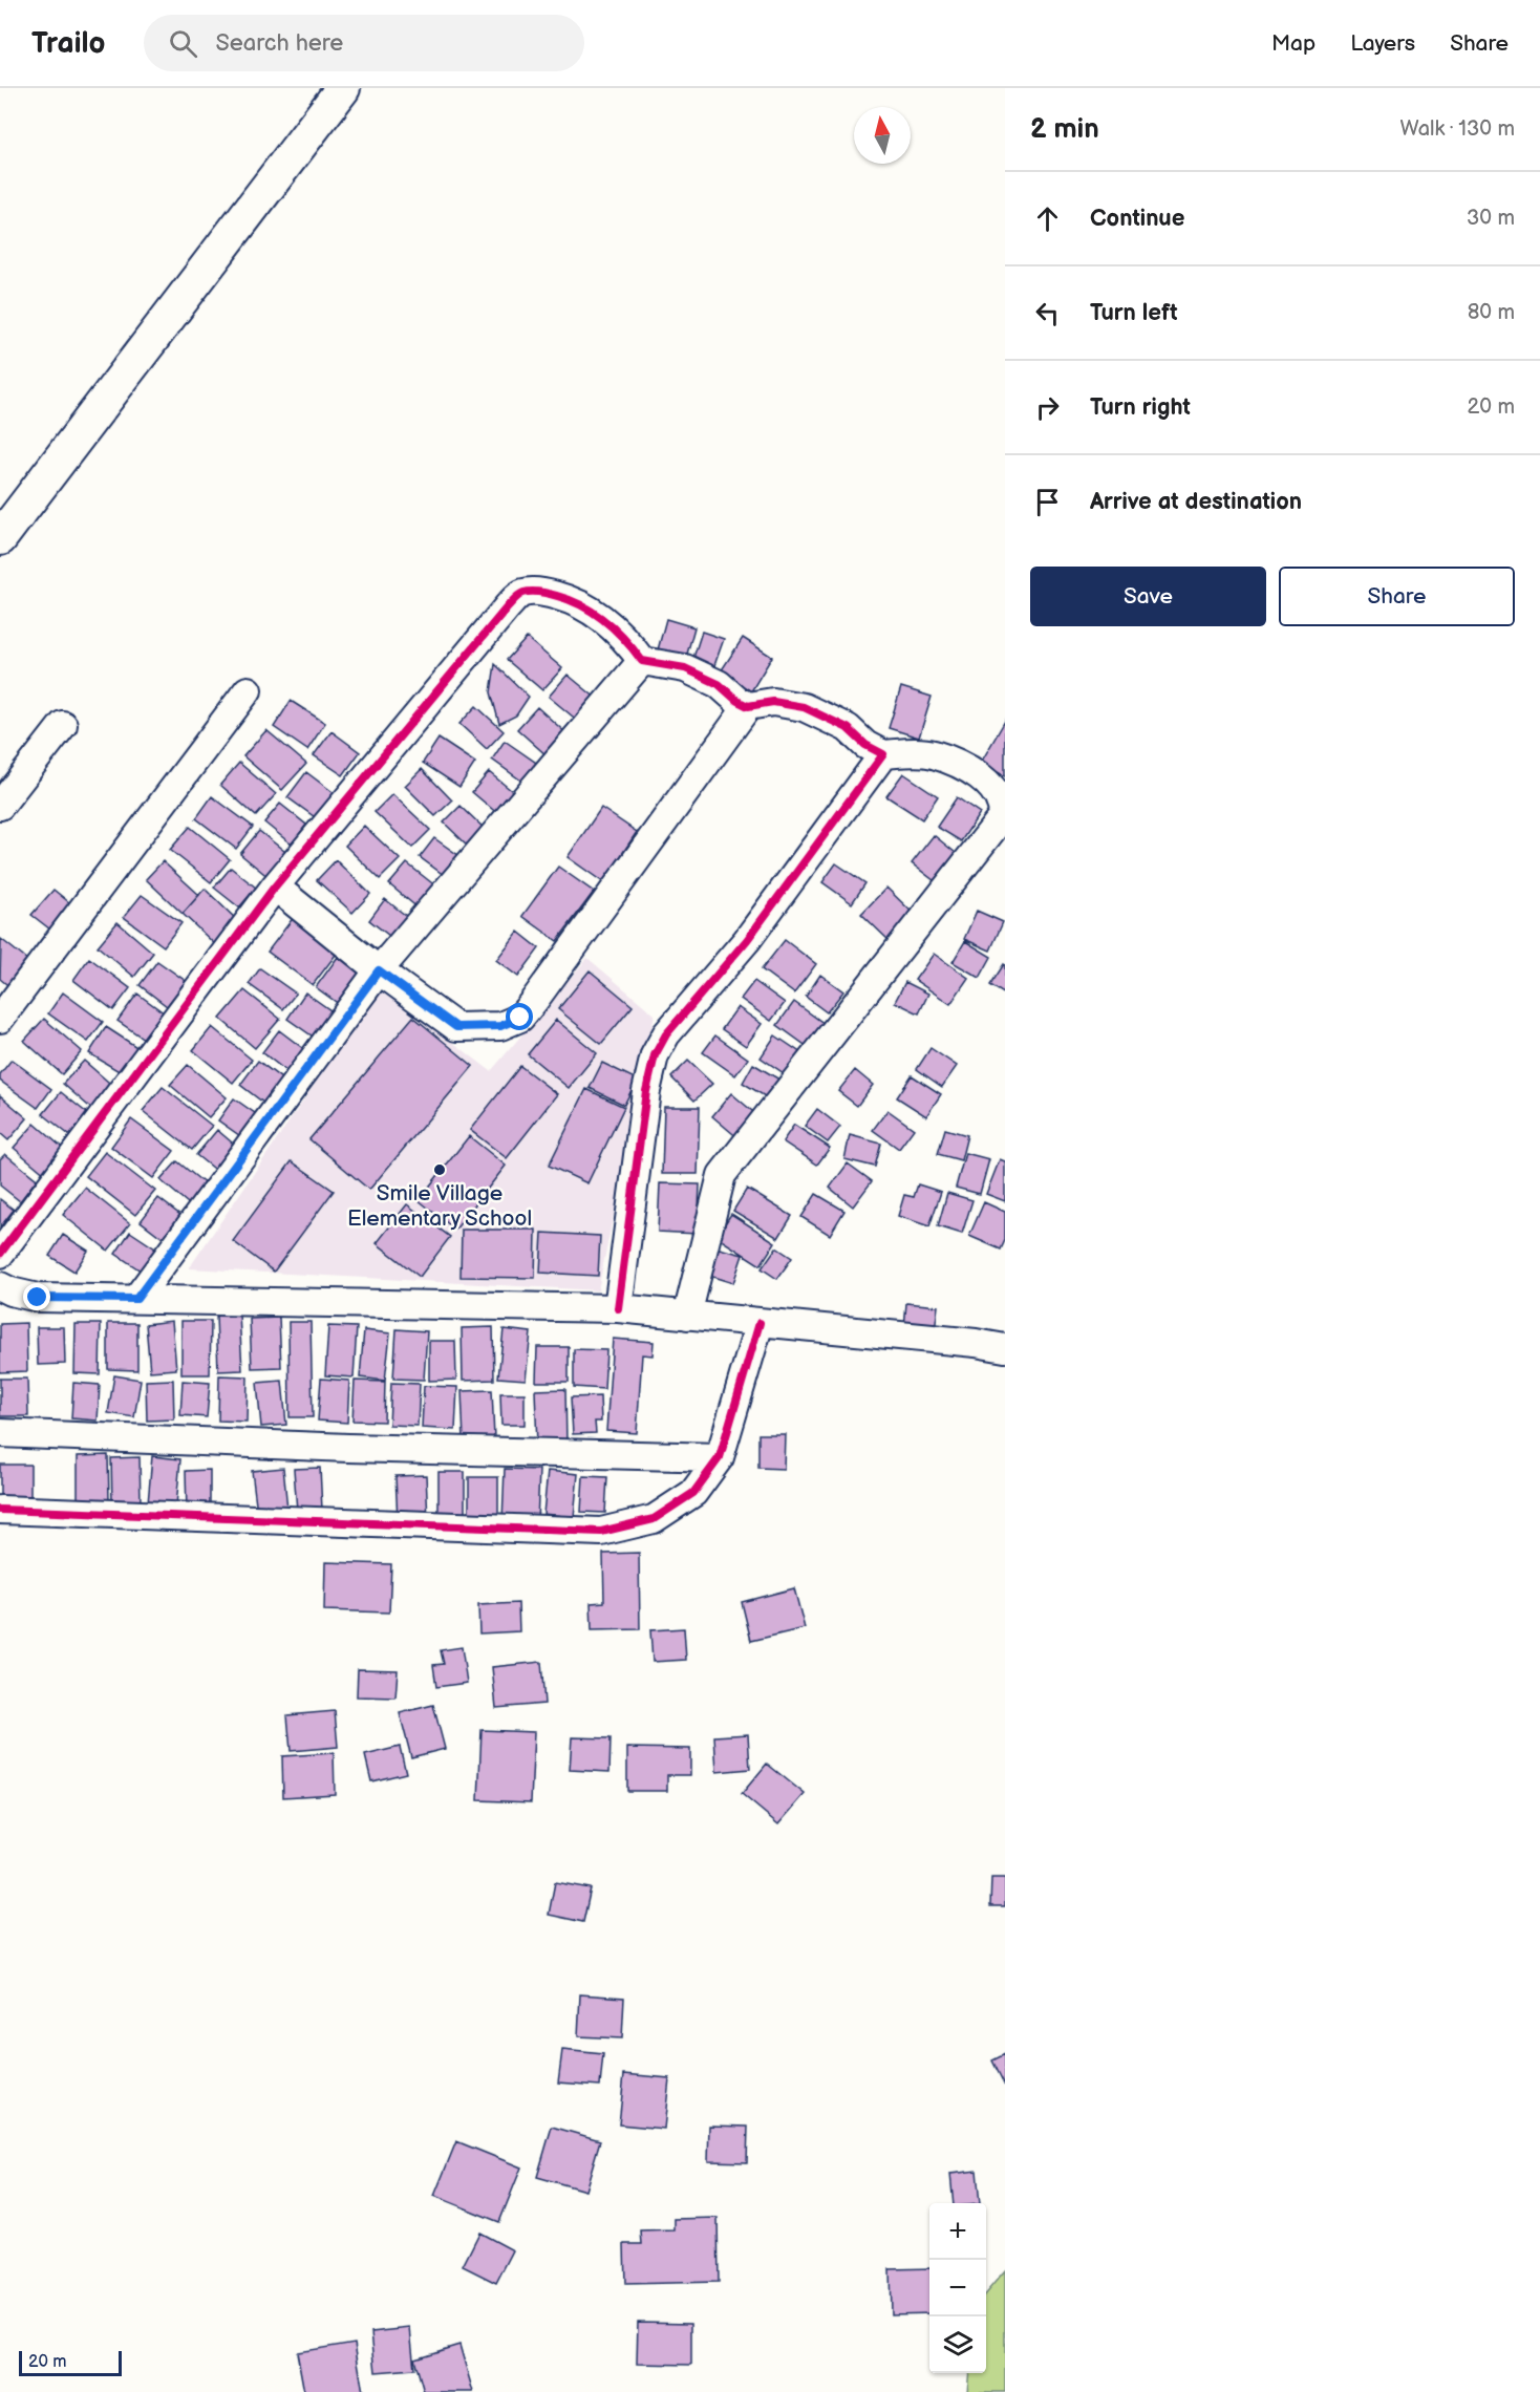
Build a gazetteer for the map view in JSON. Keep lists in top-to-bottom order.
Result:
{
  "places": ["Smile Village Elementary School"],
  "scale_bar": "20 m",
  "north": "top",
  "page": {
    "header": "Trailo",
    "search": "Search here",
    "nav": ["Map", "Layers", "Share"],
    "heading": ["2 min", "Walk · 130 m"],
    "list": [
      ["Continue", "30 m"],
      ["Turn left", "80 m"],
      ["Turn right", "20 m"],
      "Arrive at destination"
    ],
    "buttons": ["Save", "Share"],
    "map_buttons": ["+", "−"],
    "scale": "20 m"
  }
}
